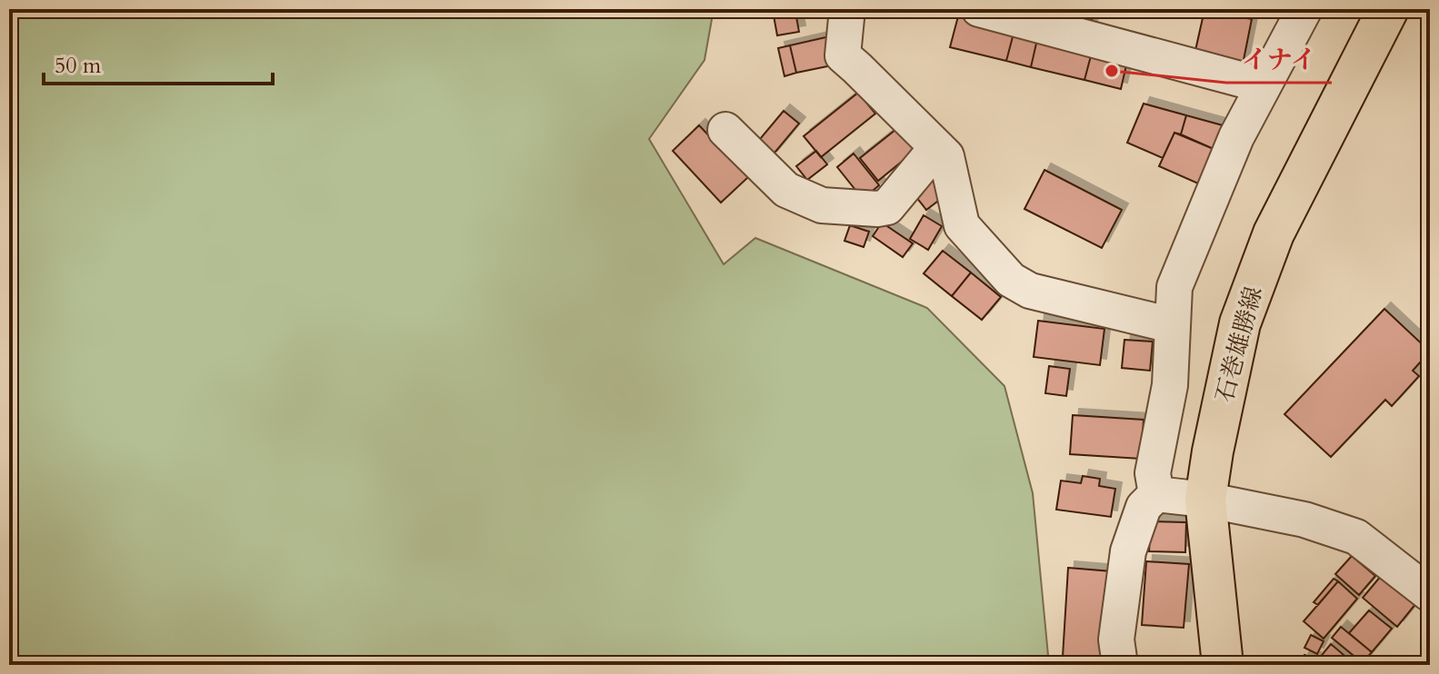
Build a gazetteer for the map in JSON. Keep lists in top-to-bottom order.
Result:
{
  "streets": {
    "main road": ["石巻雄勝線"]
  },
  "places": ["イナイ"],
  "scale_bar": "50 m"
}
